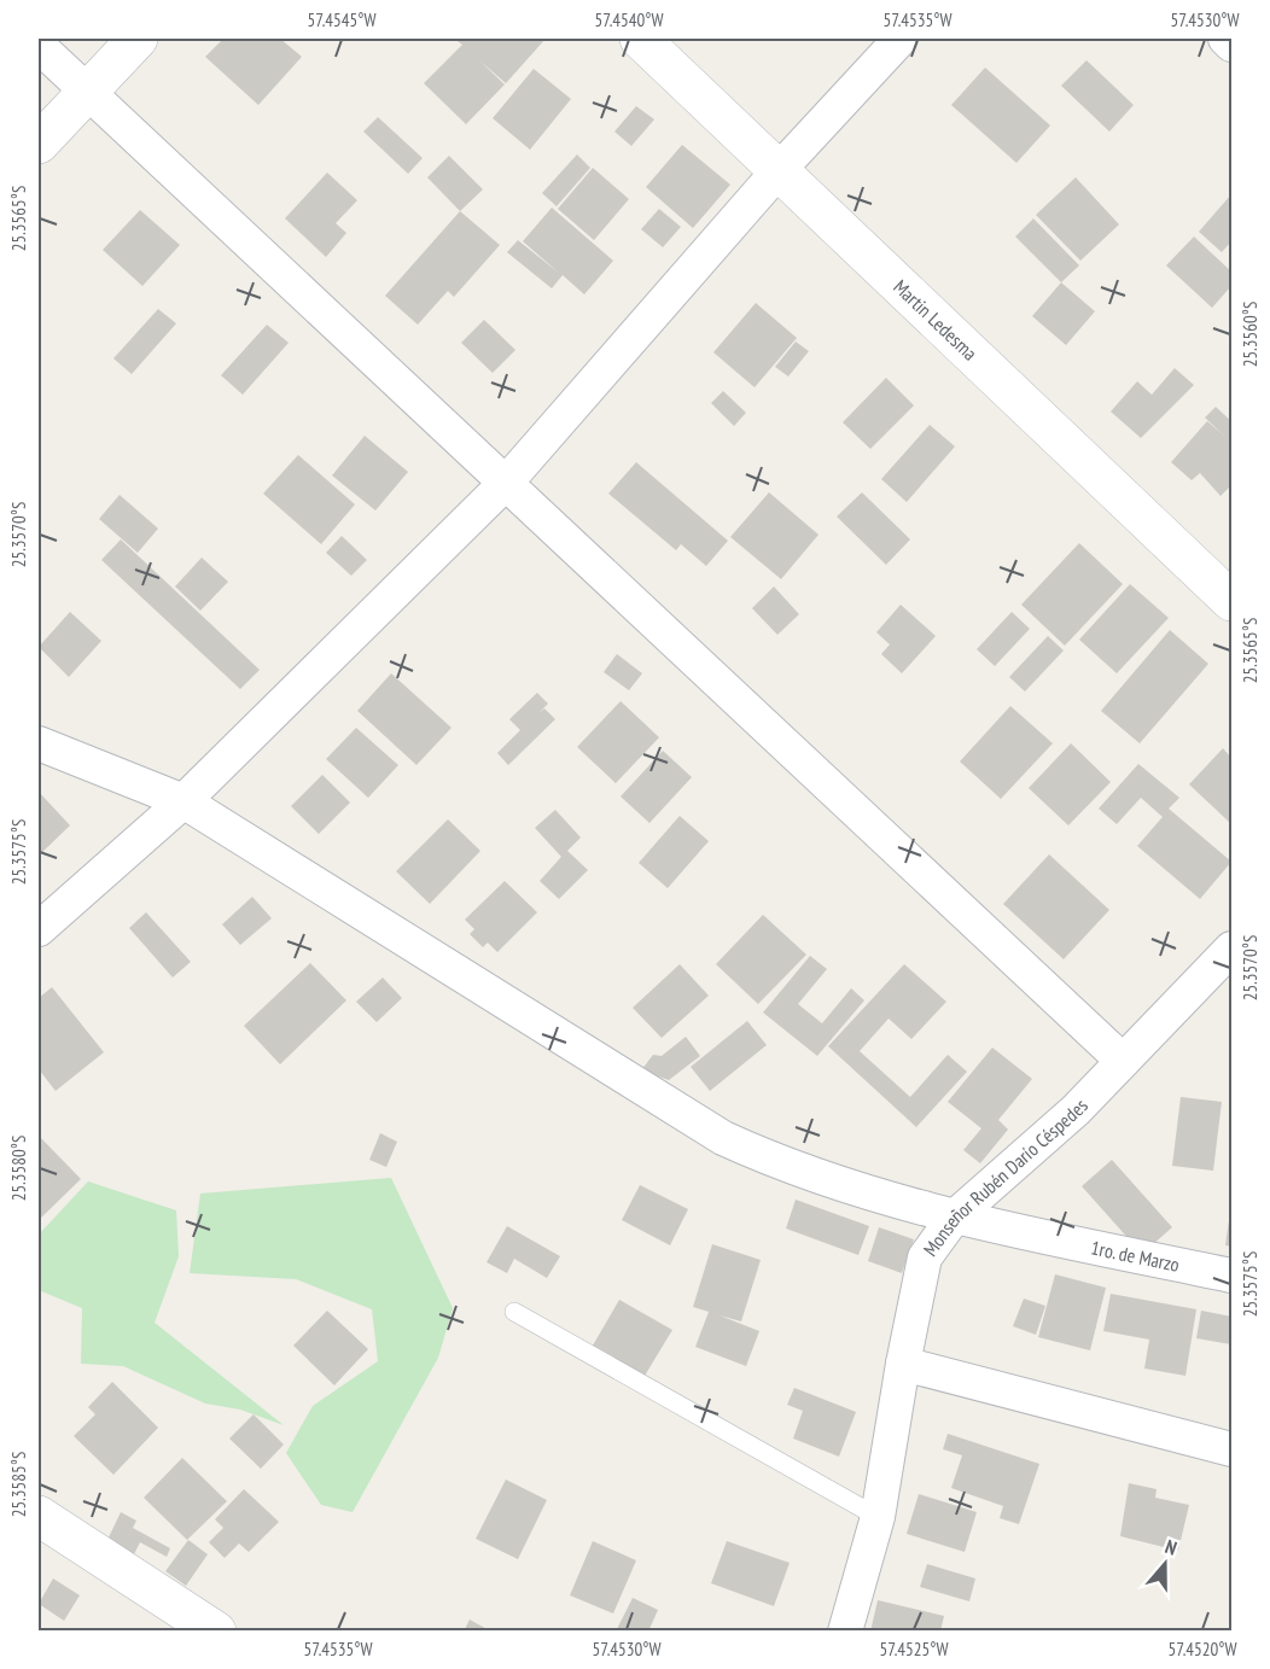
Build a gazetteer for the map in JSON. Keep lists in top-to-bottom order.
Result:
{
  "streets": {
    "street": ["Martin Ledesma", "Monseñor Rubén Darío Céspedes", "1ro. de Marzo"]
  },
  "crossings": [
    ["Monseñor Rubén Darío Céspedes", "1ro. de Marzo"]
  ],
  "north": "top",
  "coordinates": [
    "57.4545°W",
    "57.4540°W",
    "57.4535°W",
    "57.4530°W",
    "25.3565°S",
    "25.3560°S",
    "25.3570°S",
    "25.3575°S",
    "25.3580°S",
    "25.3585°S",
    "57.4525°W",
    "57.4520°W"
  ]
}
